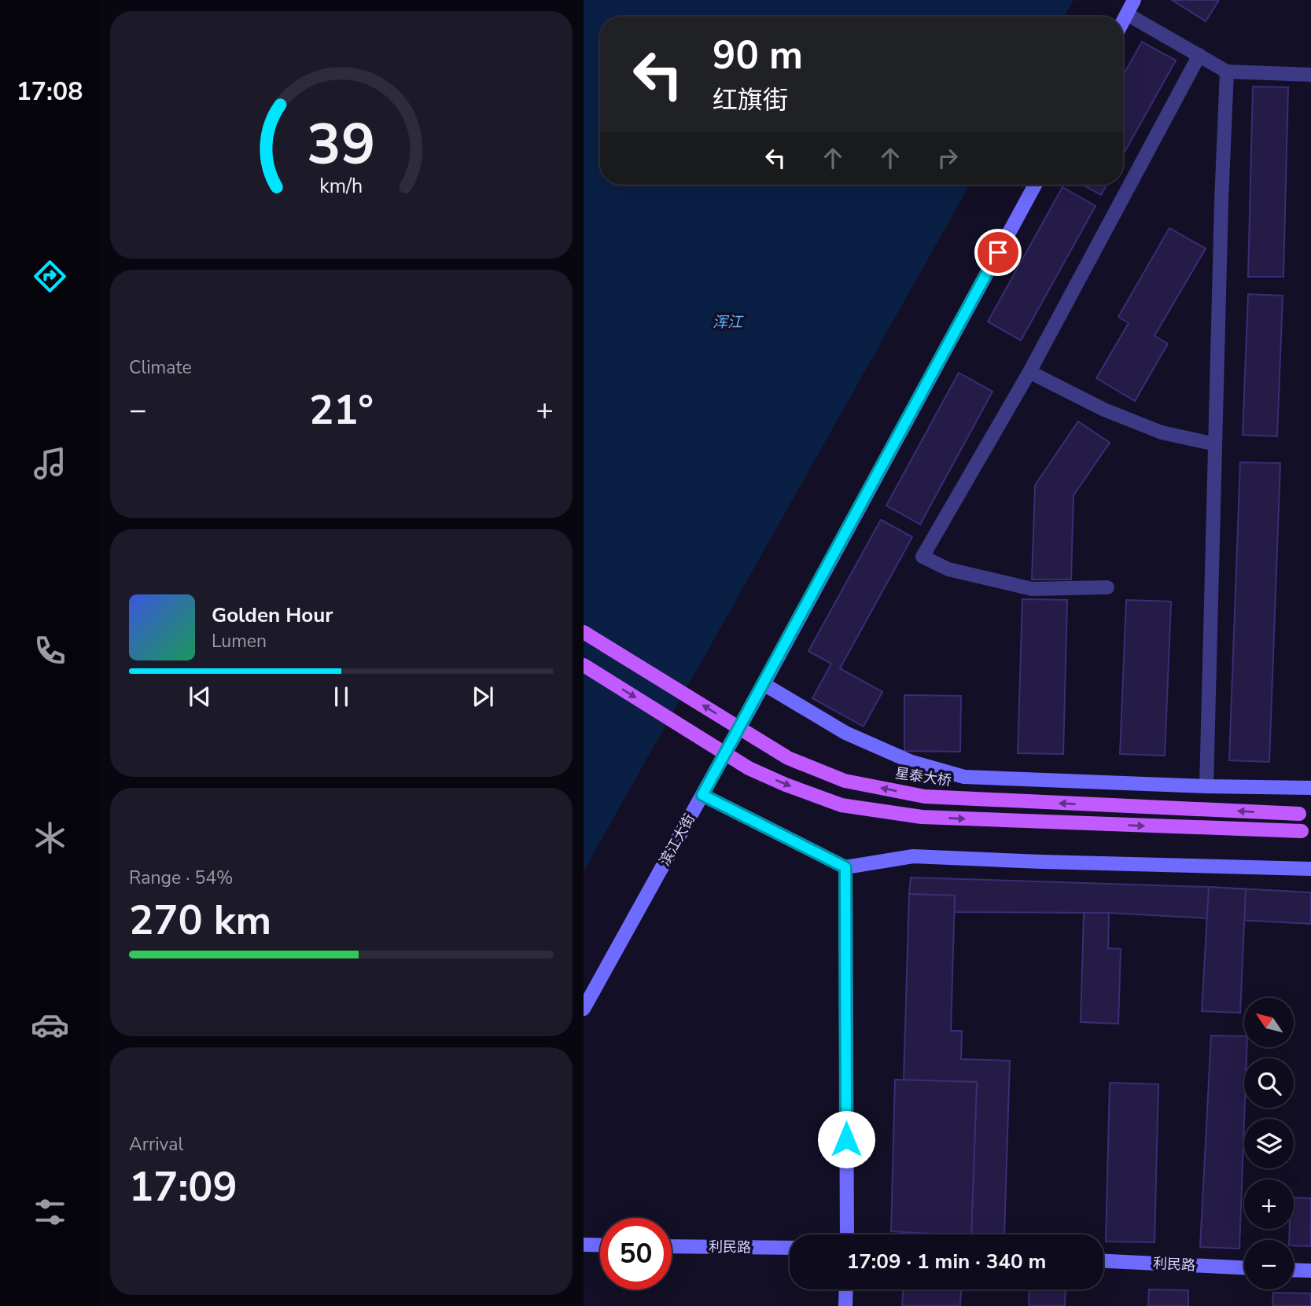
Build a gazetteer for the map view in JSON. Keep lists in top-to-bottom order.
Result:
{
  "streets": {
    "main road": ["星泰大桥"],
    "street": ["滨江大街", "利民路"]
  },
  "water": ["浑江"],
  "north": "top left",
  "page": {
    "tabs": "17:08",
    "turn": ["90 m", "红旗街"],
    "tile": [
      "Climate",
      ["Range · 54%", "270 km"],
      ["Arrival", "17:09"]
    ],
    "heat": ["−", "21°", "+"],
    "song": ["Golden Hour", "Lumen"],
    "map_buttons": ["+", "−"],
    "limit": "50",
    "trip": "17:09 · 1 min · 340 m",
    "gauge": ["39", "km/h"]
  }
}
